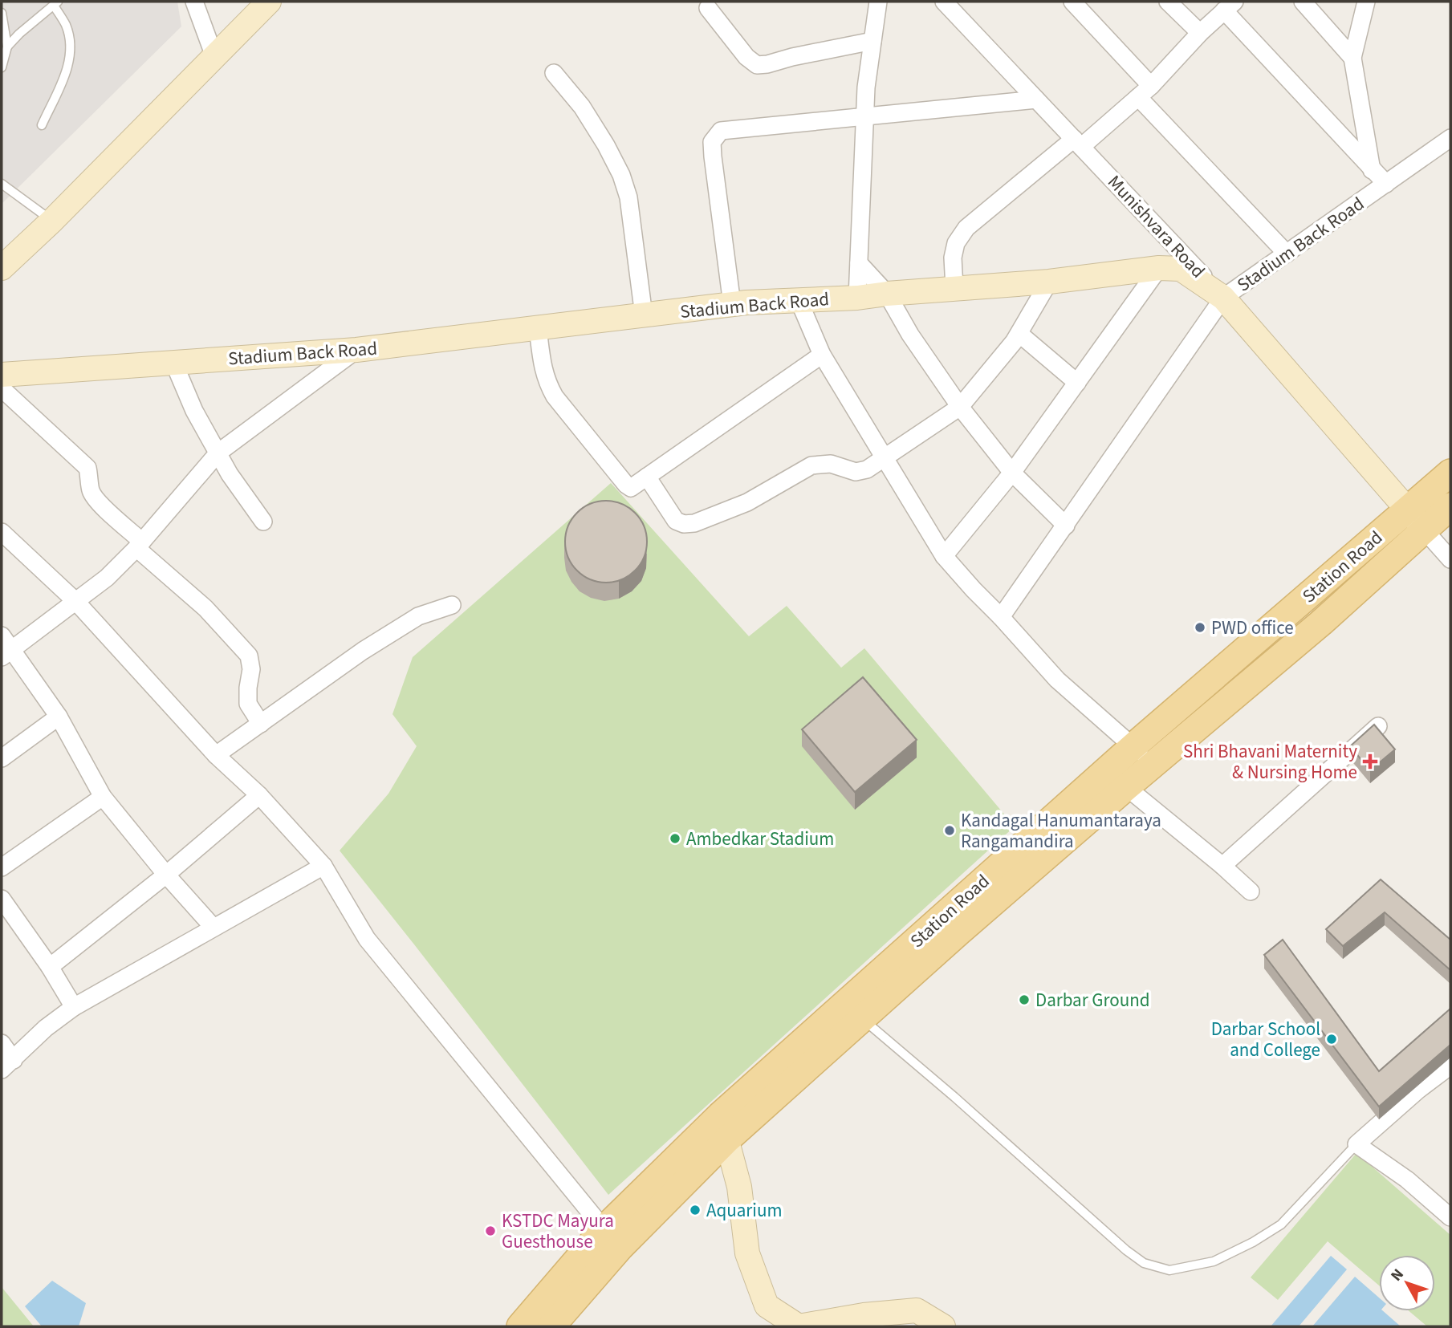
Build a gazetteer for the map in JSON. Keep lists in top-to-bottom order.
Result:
{
  "streets": {
    "main road": ["Station Road"],
    "street": ["Munishvara Road", "Stadium Back Road"]
  },
  "crossings": [
    ["Munishvara Road", "Stadium Back Road"],
    ["Munishvara Road", "Station Road"]
  ],
  "places": {
    "other": [
      "PWD office",
      "Kandagal Hanumantaraya Rangamandira",
      "Ambedkar Stadium",
      "Darbar Ground",
      "Darbar School and College",
      "Aquarium",
      "KSTDC Mayura Guesthouse"
    ],
    "health": ["Shri Bhavani Maternity & Nursing Home"]
  },
  "north": "top left"
}
